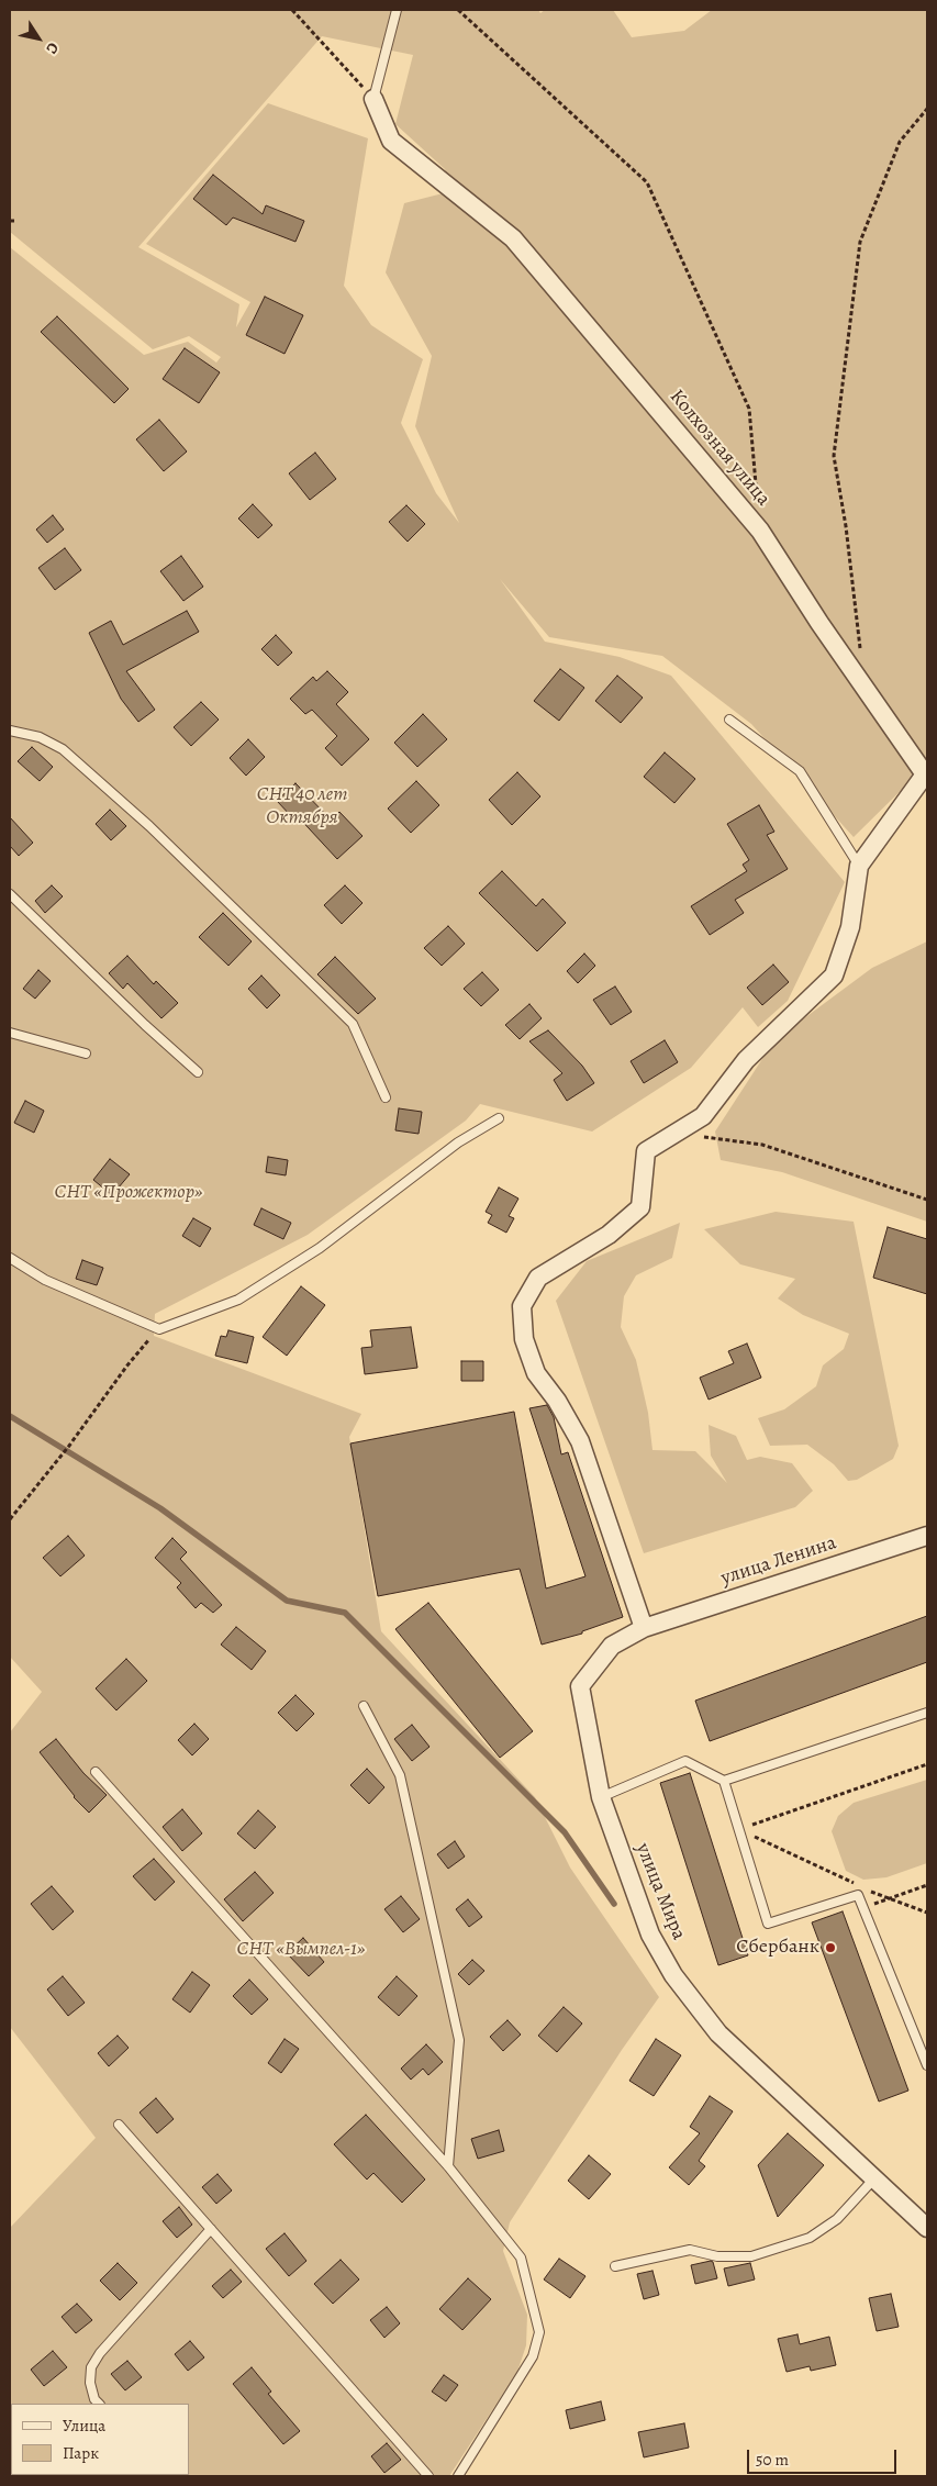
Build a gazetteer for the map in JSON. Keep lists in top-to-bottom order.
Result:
{
  "streets": {
    "street": ["Колхозная улица", "улица Ленина", "улица Мира"]
  },
  "crossings": [
    ["улица Ленина", "улица Мира"]
  ],
  "parks": ["СНТ 40 лет Октября", "СНТ «Прожектор»", "СНТ «Вымпел-1»"],
  "places": ["Сбербанк"],
  "legend": ["Улица", "Парк"],
  "scale_bar": "50 m",
  "north": "bottom right"
}
